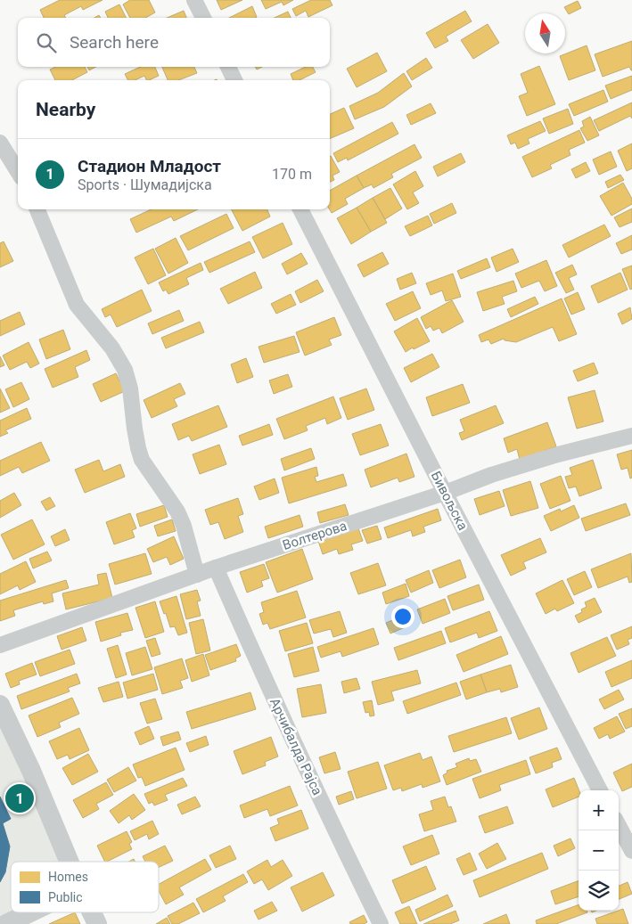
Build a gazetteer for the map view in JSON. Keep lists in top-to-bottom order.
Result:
{
  "streets": {
    "street": ["Бивољска", "Волтерова", "Арчибалда Рајса"]
  },
  "crossings": [
    ["Бивољска", "Волтерова"],
    ["Волтерова", "Арчибалда Рајса"]
  ],
  "legend": ["Homes", "Public"],
  "north": "top",
  "page": {
    "search": "Search here",
    "heading": "Nearby",
    "list": [
      {
        "mark": "1",
        "name": "Стадион Младост",
        "note": "Sports · Шумадијска",
        "value": "170 m"
      }
    ],
    "pins": "1",
    "map_buttons": ["+", "−"]
  }
}
